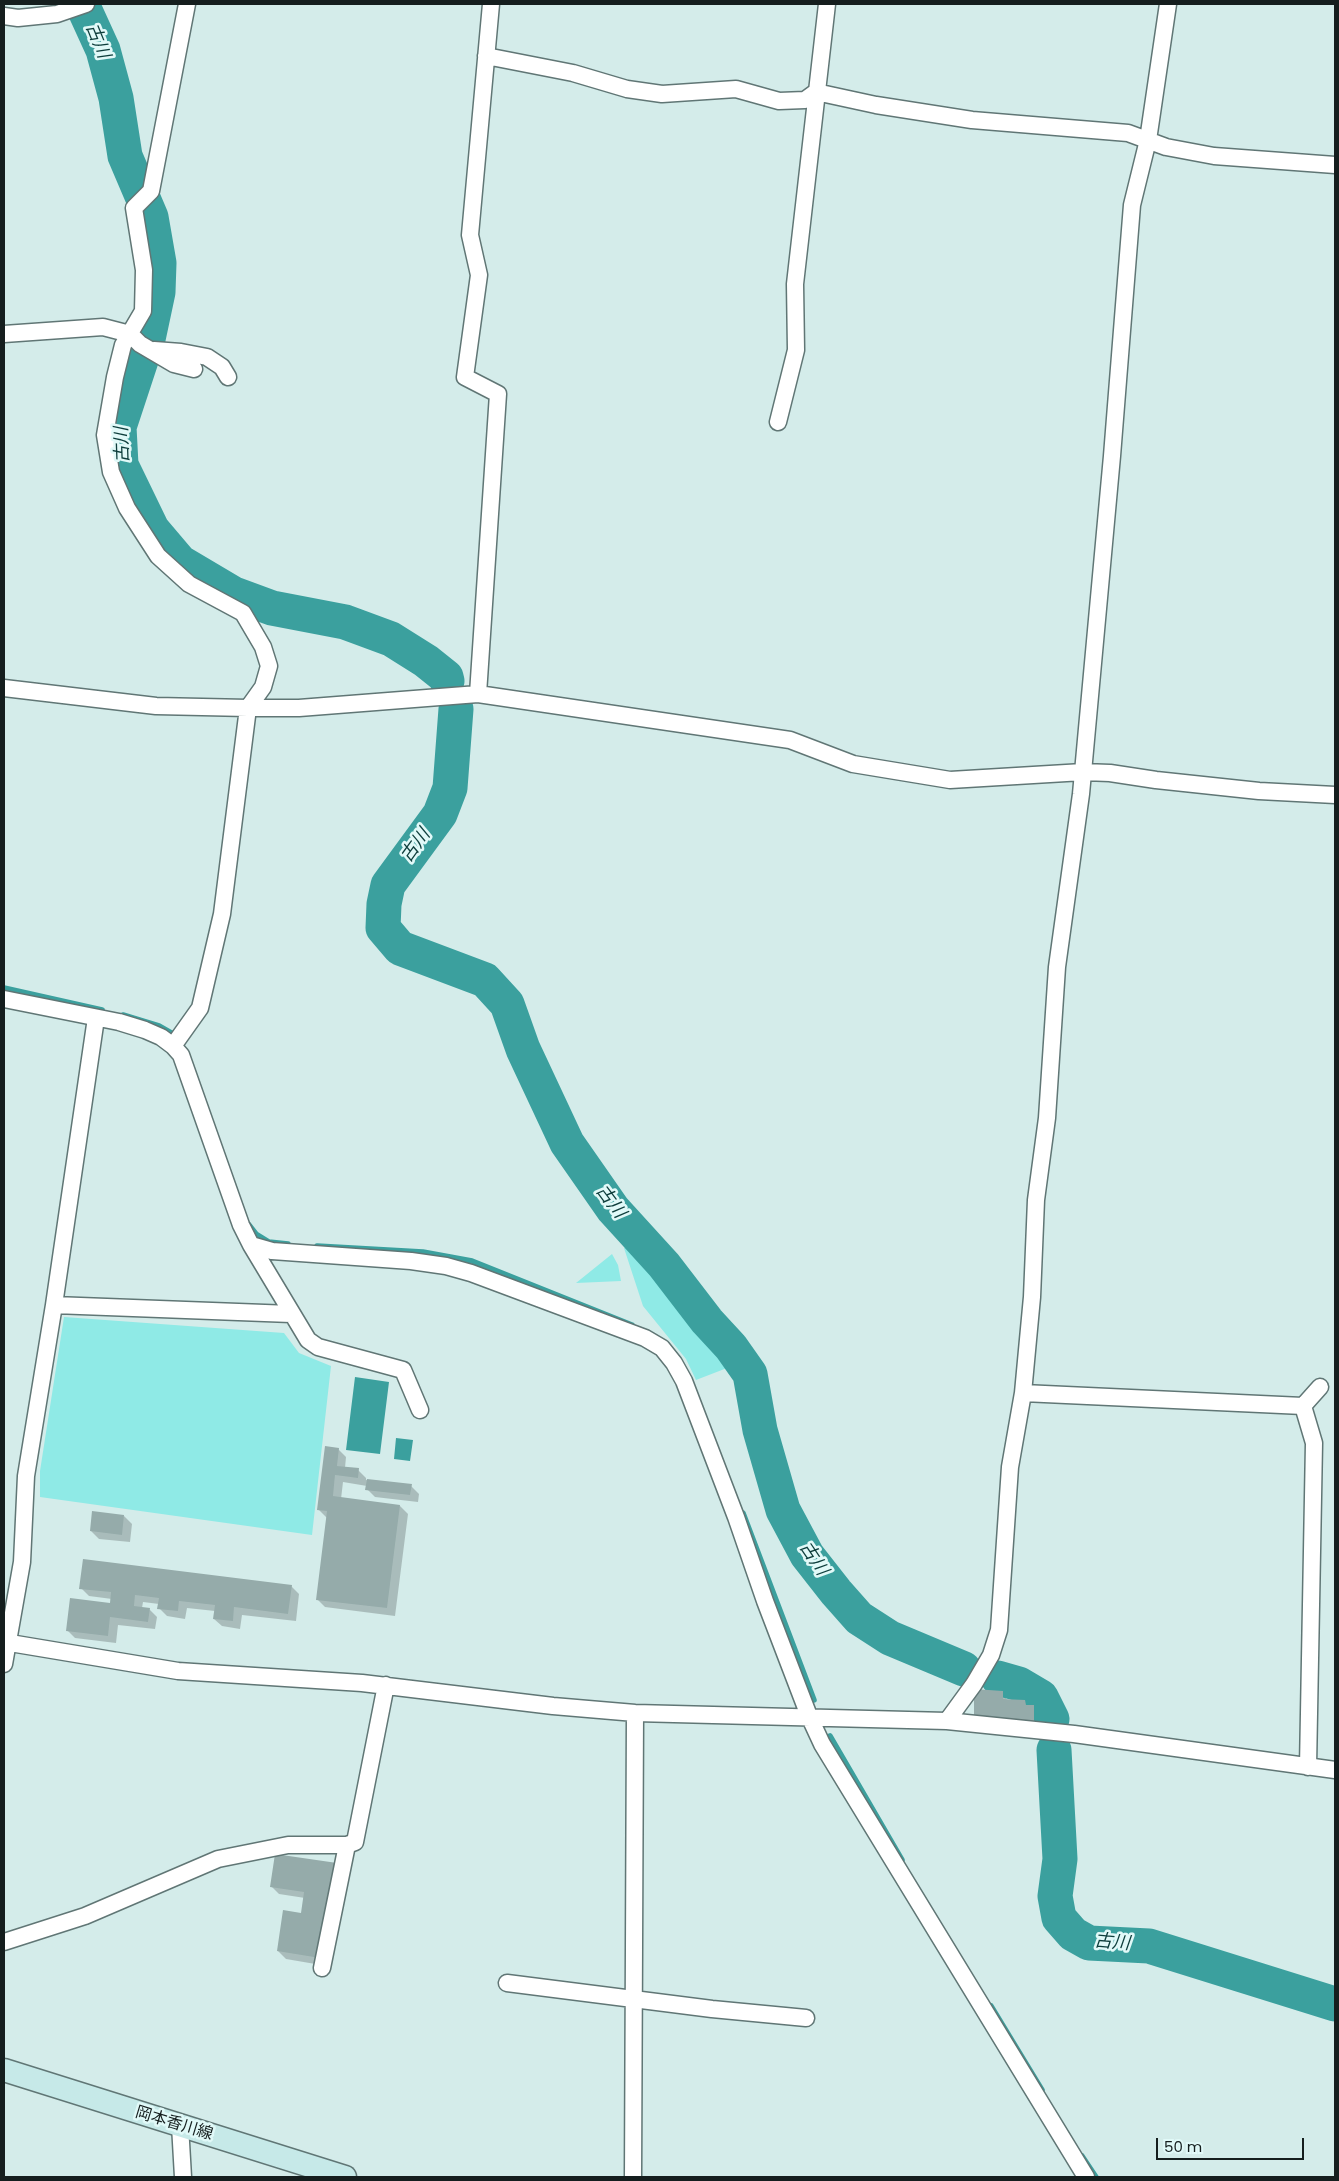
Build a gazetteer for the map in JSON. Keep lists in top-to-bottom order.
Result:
{
  "streets": {
    "main road": ["岡本香川線"]
  },
  "water": ["古川"],
  "scale_bar": "50 m"
}
